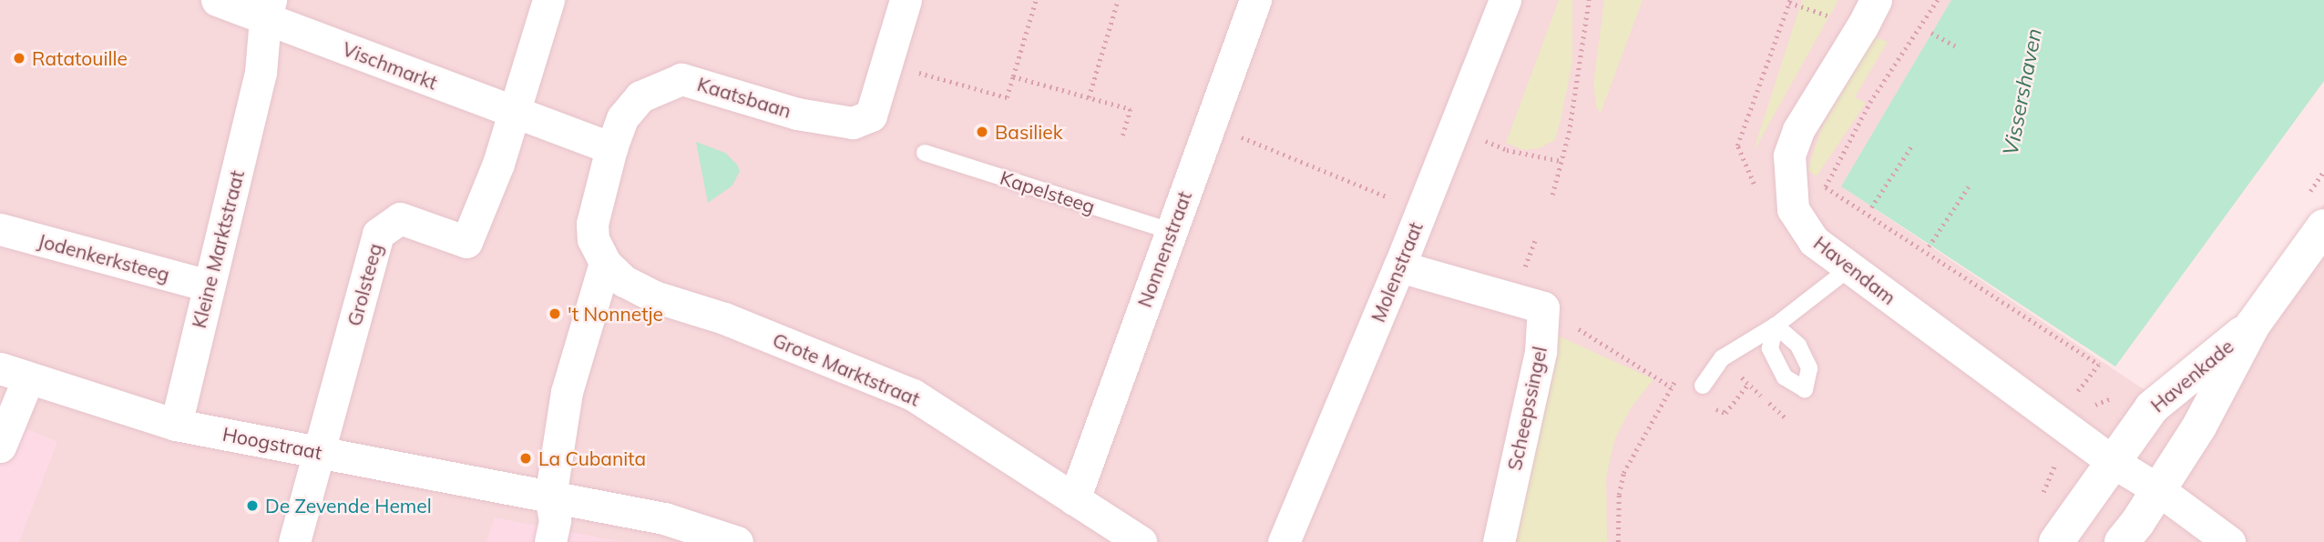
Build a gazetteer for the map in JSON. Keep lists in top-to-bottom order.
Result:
{
  "streets": {
    "street": [
      "Vischmarkt",
      "Kaatsbaan",
      "Kleine Marktstraat",
      "Nonnenstraat",
      "Jodenkerksteeg",
      "Havendam",
      "Molenstraat",
      "Grolsteeg",
      "Grote Marktstraat",
      "Havenkade",
      "Scheepssingel",
      "Hoogstraat"
    ],
    "lane": ["Kapelsteeg"]
  },
  "crossings": [
    ["Vischmarkt", "Kaatsbaan"],
    ["Vischmarkt", "Kleine Marktstraat"],
    ["Vischmarkt", "Grolsteeg"],
    ["Kaatsbaan", "Grote Marktstraat"],
    ["Kapelsteeg", "Nonnenstraat"],
    ["Kleine Marktstraat", "Jodenkerksteeg"],
    ["Kleine Marktstraat", "Hoogstraat"],
    ["Nonnenstraat", "Grote Marktstraat"],
    ["Havendam", "Havenkade"],
    ["Grolsteeg", "Hoogstraat"]
  ],
  "water": ["Vissershaven"],
  "places": [
    "Ratatouille",
    "Basiliek",
    "'t Nonnetje",
    "La Cubanita",
    "De Zevende Hemel"
  ]
}
